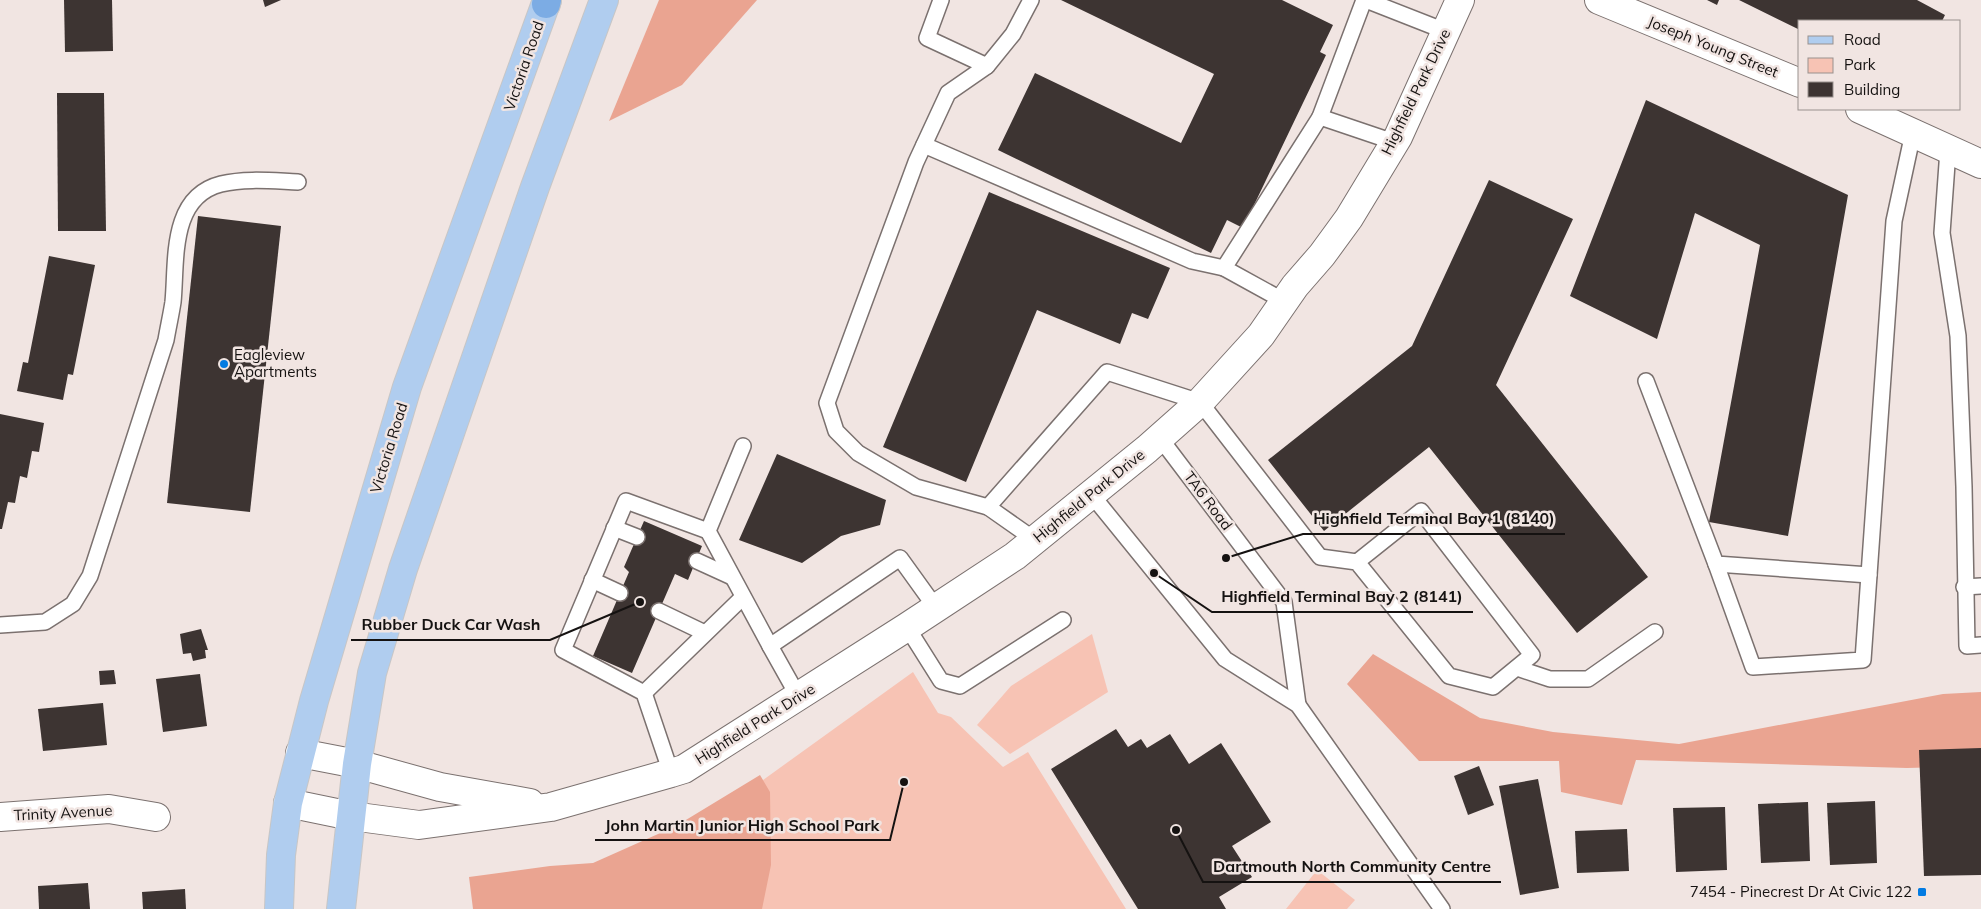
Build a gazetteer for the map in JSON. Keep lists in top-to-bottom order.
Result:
{
  "streets": {
    "main road": ["Victoria Road"],
    "street": ["Joseph Young Street", "Highfield Park Drive", "Trinity Avenue"],
    "lane": ["TA6 Road"]
  },
  "crossings": [
    ["Victoria Road", "Highfield Park Drive"],
    ["Highfield Park Drive", "TA6 Road"]
  ],
  "places": {
    "other": [
      "Eagleview Apartments",
      "Highfield Terminal Bay 1 (8140)",
      "Highfield Terminal Bay 2 (8141)",
      "Rubber Duck Car Wash",
      "John Martin Junior High School Park",
      "Dartmouth North Community Centre"
    ],
    "transit": ["7454 - Pinecrest Dr At Civic 122"]
  },
  "legend": ["Road", "Park", "Building"]
}
